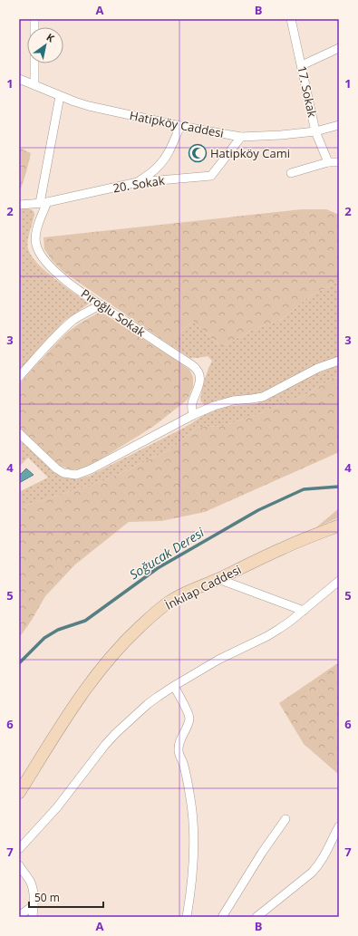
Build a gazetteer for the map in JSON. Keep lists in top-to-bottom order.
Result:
{
  "streets": {
    "street": [
      "17. Sokak",
      "Hatipköy Caddesi",
      "20. Sokak",
      "Pıroğlu Sokak",
      "İnkılap Caddesi"
    ]
  },
  "crossings": [
    ["17. Sokak", "Hatipköy Caddesi"],
    ["Hatipköy Caddesi", "20. Sokak"],
    ["Hatipköy Caddesi", "Pıroğlu Sokak"],
    ["20. Sokak", "Pıroğlu Sokak"]
  ],
  "water": ["Soğucak Deresi"],
  "places": {
    "mosque": ["Hatipköy Cami"]
  },
  "scale_bar": "50 m",
  "north": "top right",
  "grid": {
    "columns": ["A", "B"],
    "rows": [
      "1",
      "2",
      "3",
      "4",
      "5",
      "6",
      "7"
    ]
  }
}
